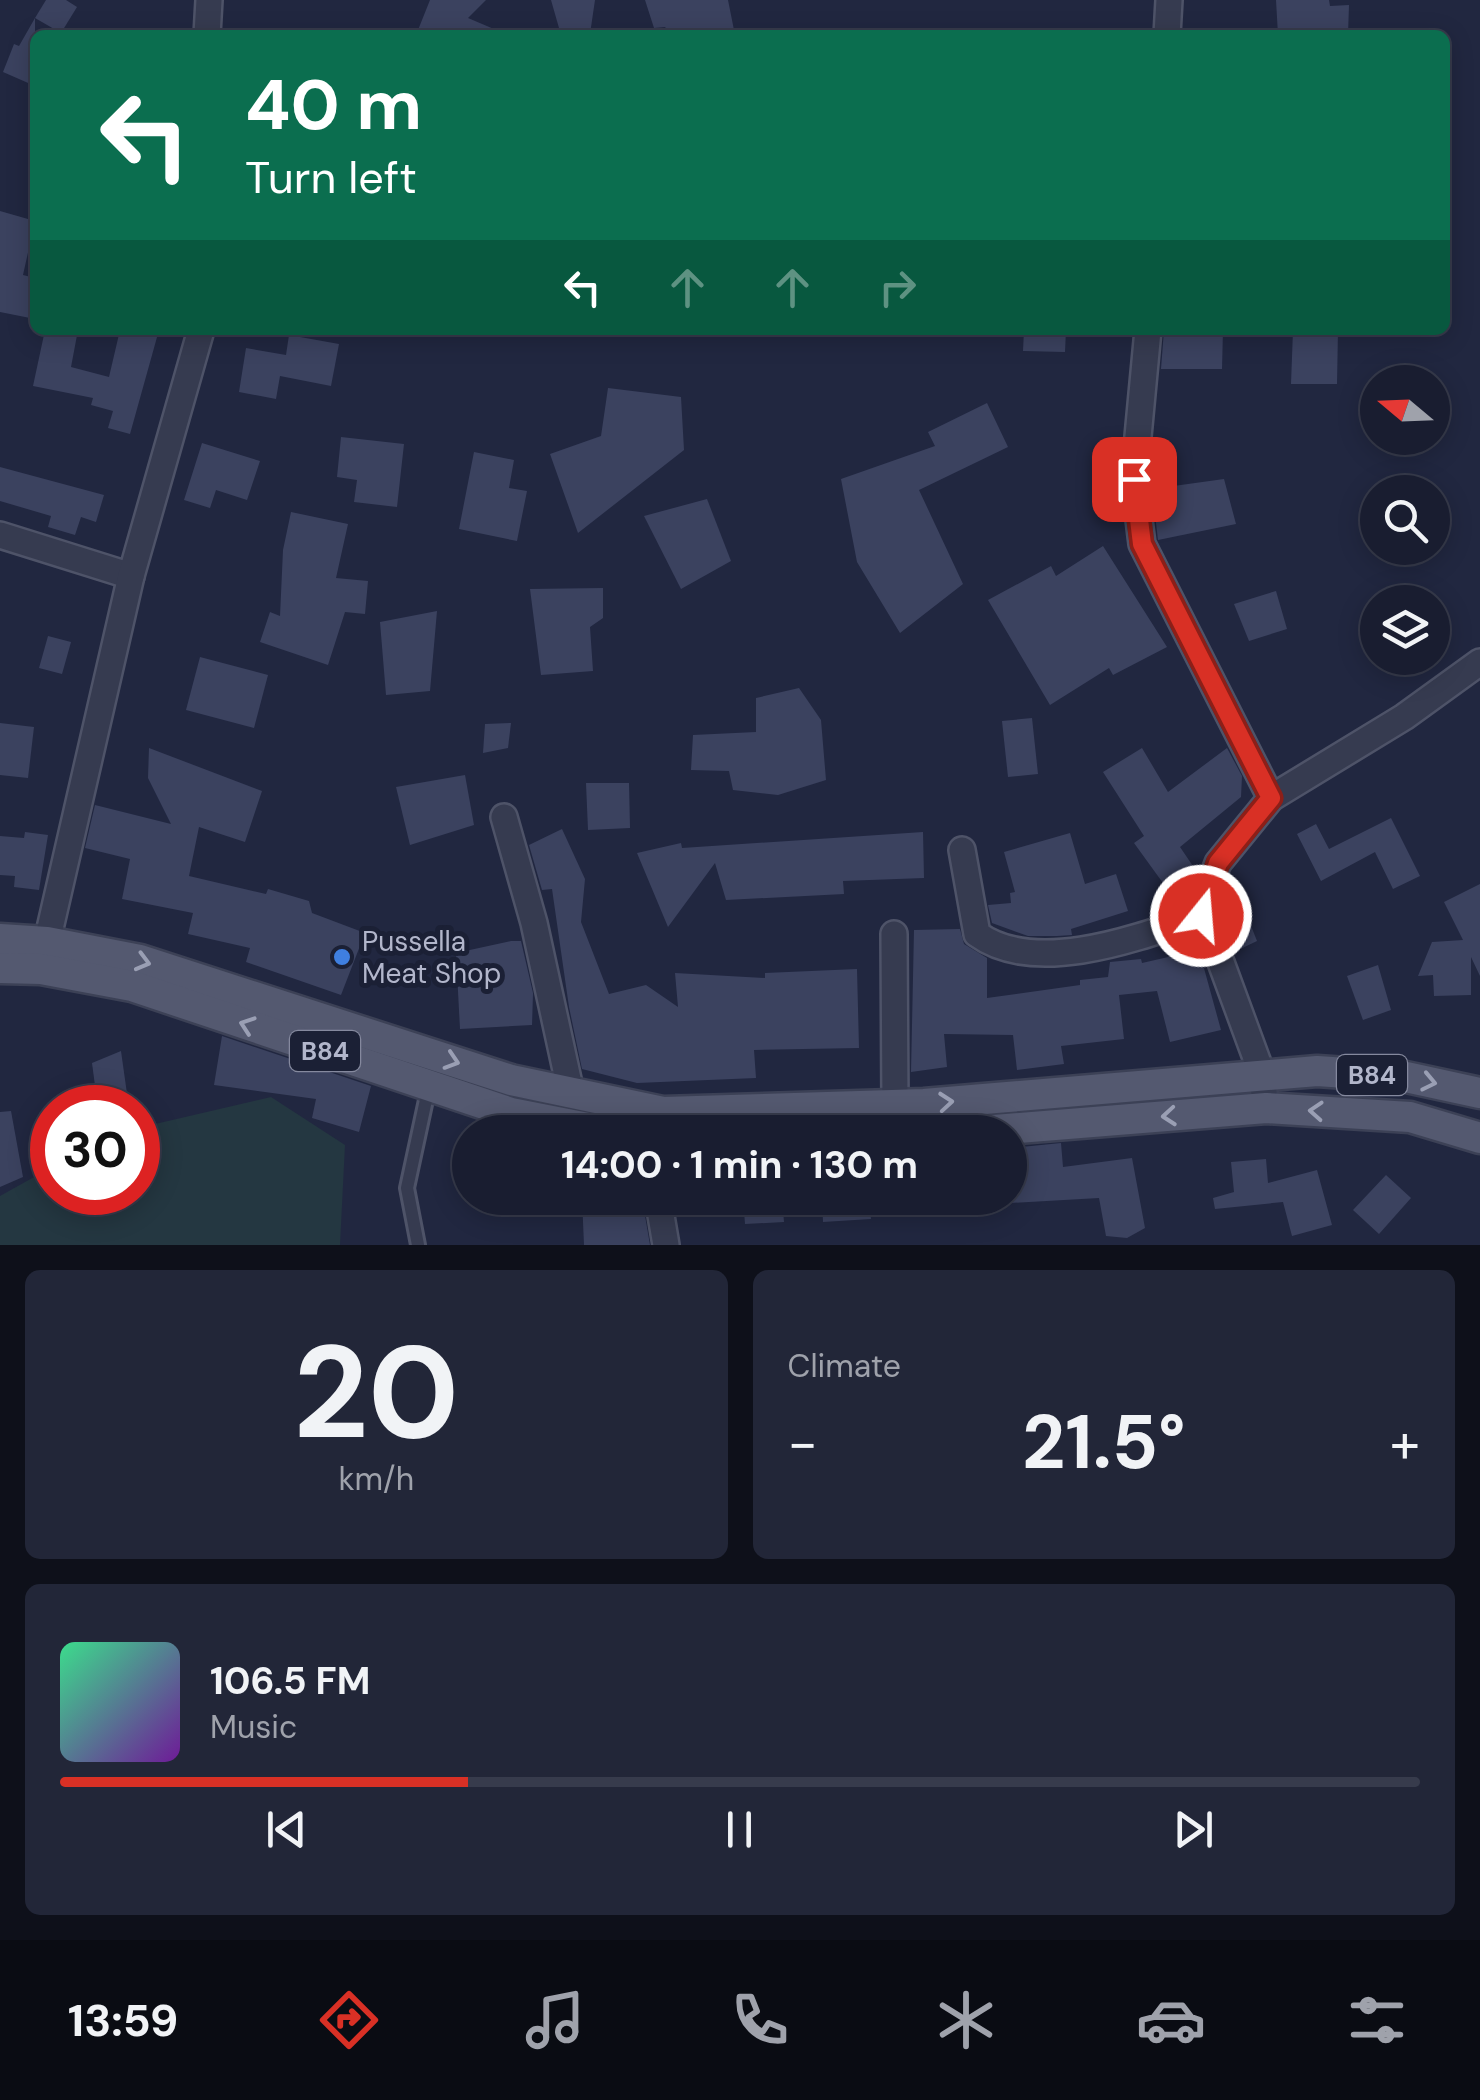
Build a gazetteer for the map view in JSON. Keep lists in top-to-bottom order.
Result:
{
  "streets": {
    "main road": ["B84"]
  },
  "places": ["Pussella Meat Shop"],
  "north": "left",
  "page": {
    "turn": ["40 m", "Turn left"],
    "limit": "30",
    "trip": "14:00 · 1 min · 130 m",
    "tile": [
      ["20", "km/h"],
      "Climate"
    ],
    "heat": ["−", "21.5°", "+"],
    "song": ["106.5 FM", "Music"],
    "tabs": "13:59"
  }
}
